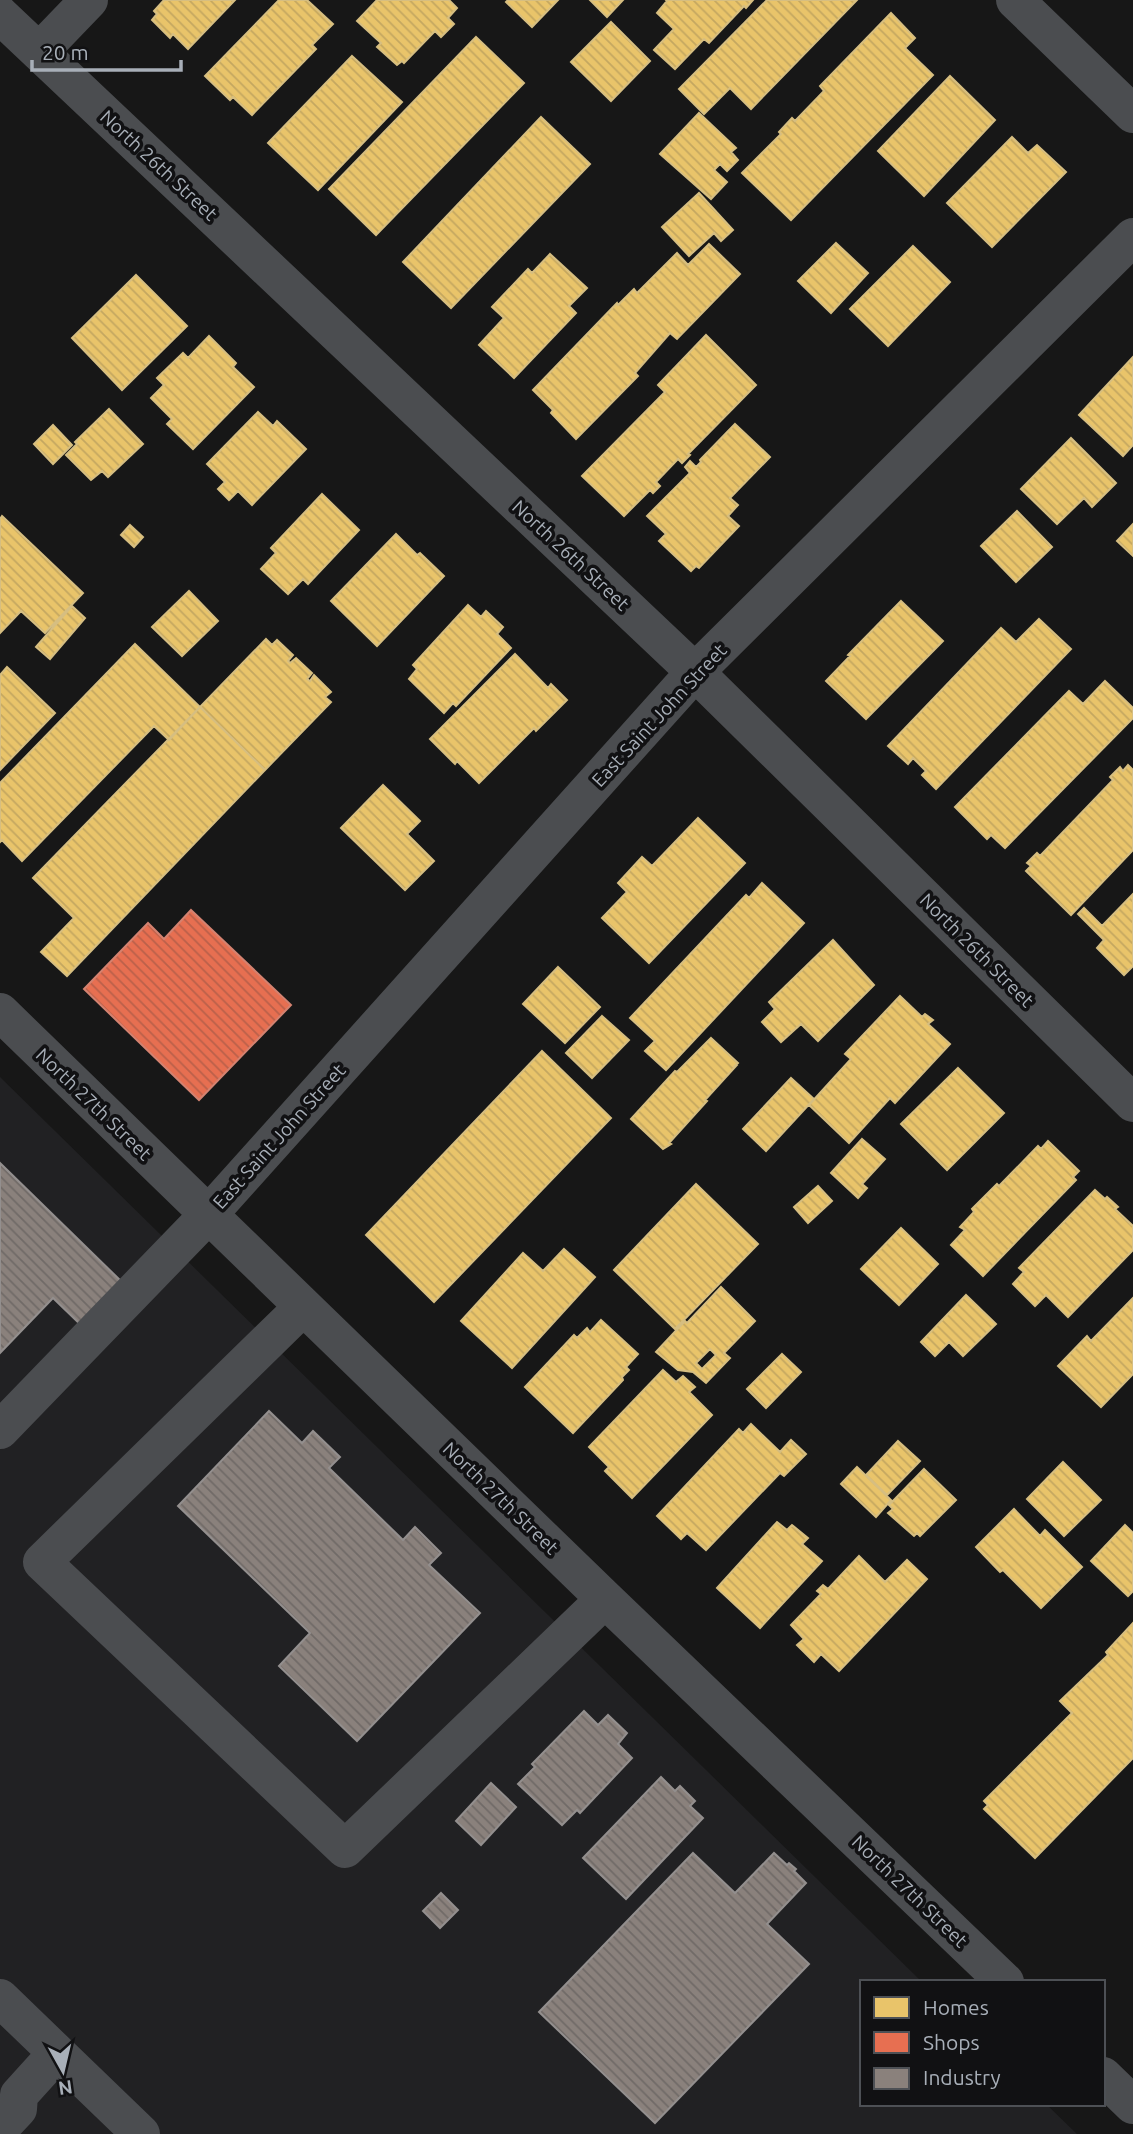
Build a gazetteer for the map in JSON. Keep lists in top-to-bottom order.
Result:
{
  "streets": {
    "street": ["North 26th Street", "East Saint John Street", "North 27th Street"]
  },
  "crossings": [
    ["North 26th Street", "East Saint John Street"],
    ["East Saint John Street", "North 27th Street"]
  ],
  "legend": ["Homes", "Shops", "Industry"],
  "scale_bar": "20 m",
  "north": "bottom"
}
